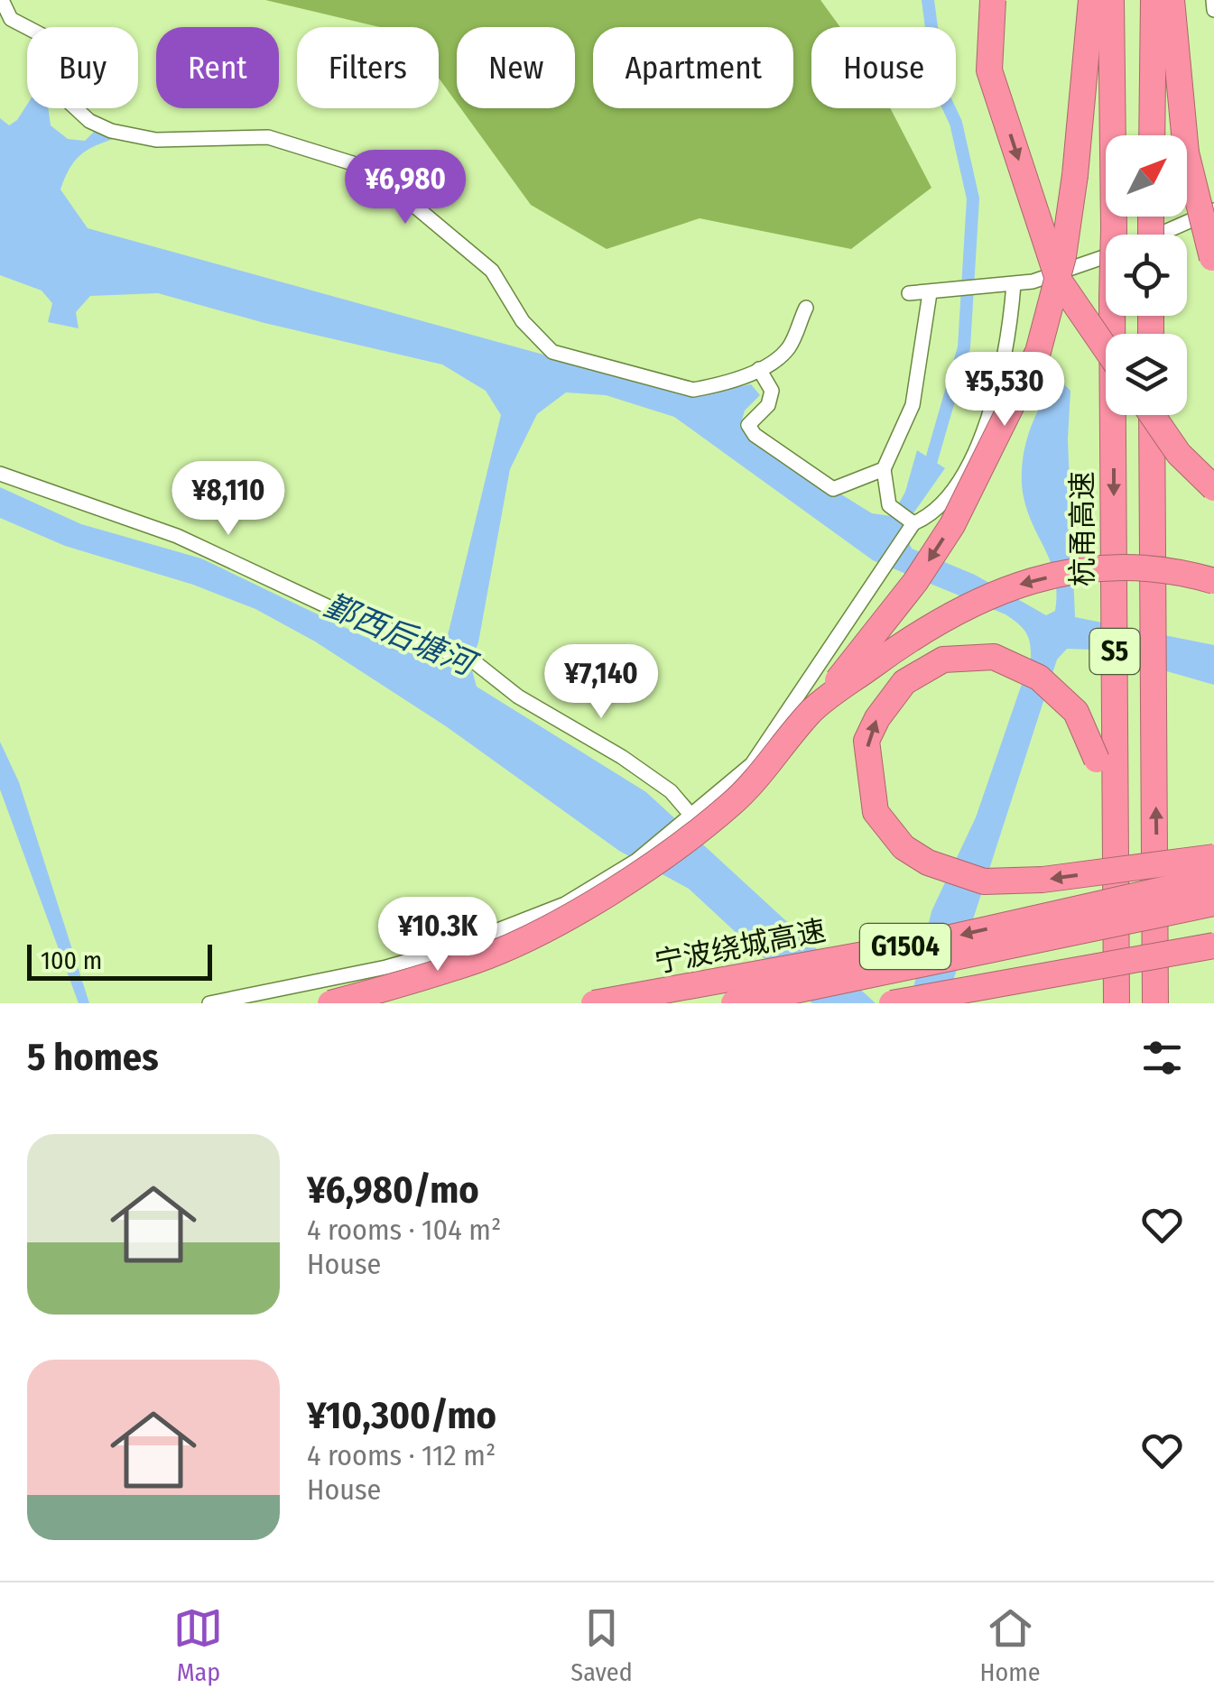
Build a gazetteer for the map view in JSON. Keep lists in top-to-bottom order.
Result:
{
  "streets": {
    "highway": [
      "杭甬高速",
      "S5",
      "宁波绕城高速",
      "G1504"
    ]
  },
  "water": ["鄞西后塘河"],
  "scale_bar": "100 m",
  "north": "top right",
  "page": {
    "chip": [
      "Buy",
      "Rent",
      "Filters",
      "New",
      "Apartment",
      "House"
    ],
    "price": [
      "¥6,980",
      "¥5,530",
      "¥8,110",
      "¥7,140",
      "¥10.3K"
    ],
    "scale": "100 m",
    "heading": "5 homes",
    "list": [
      {
        "name": "¥6,980/mo",
        "note": "4 rooms · 104 m² · House"
      },
      {
        "name": "¥10,300/mo",
        "note": "4 rooms · 112 m² · House"
      }
    ],
    "tabs": ["Map", "Saved", "Home"]
  }
}
